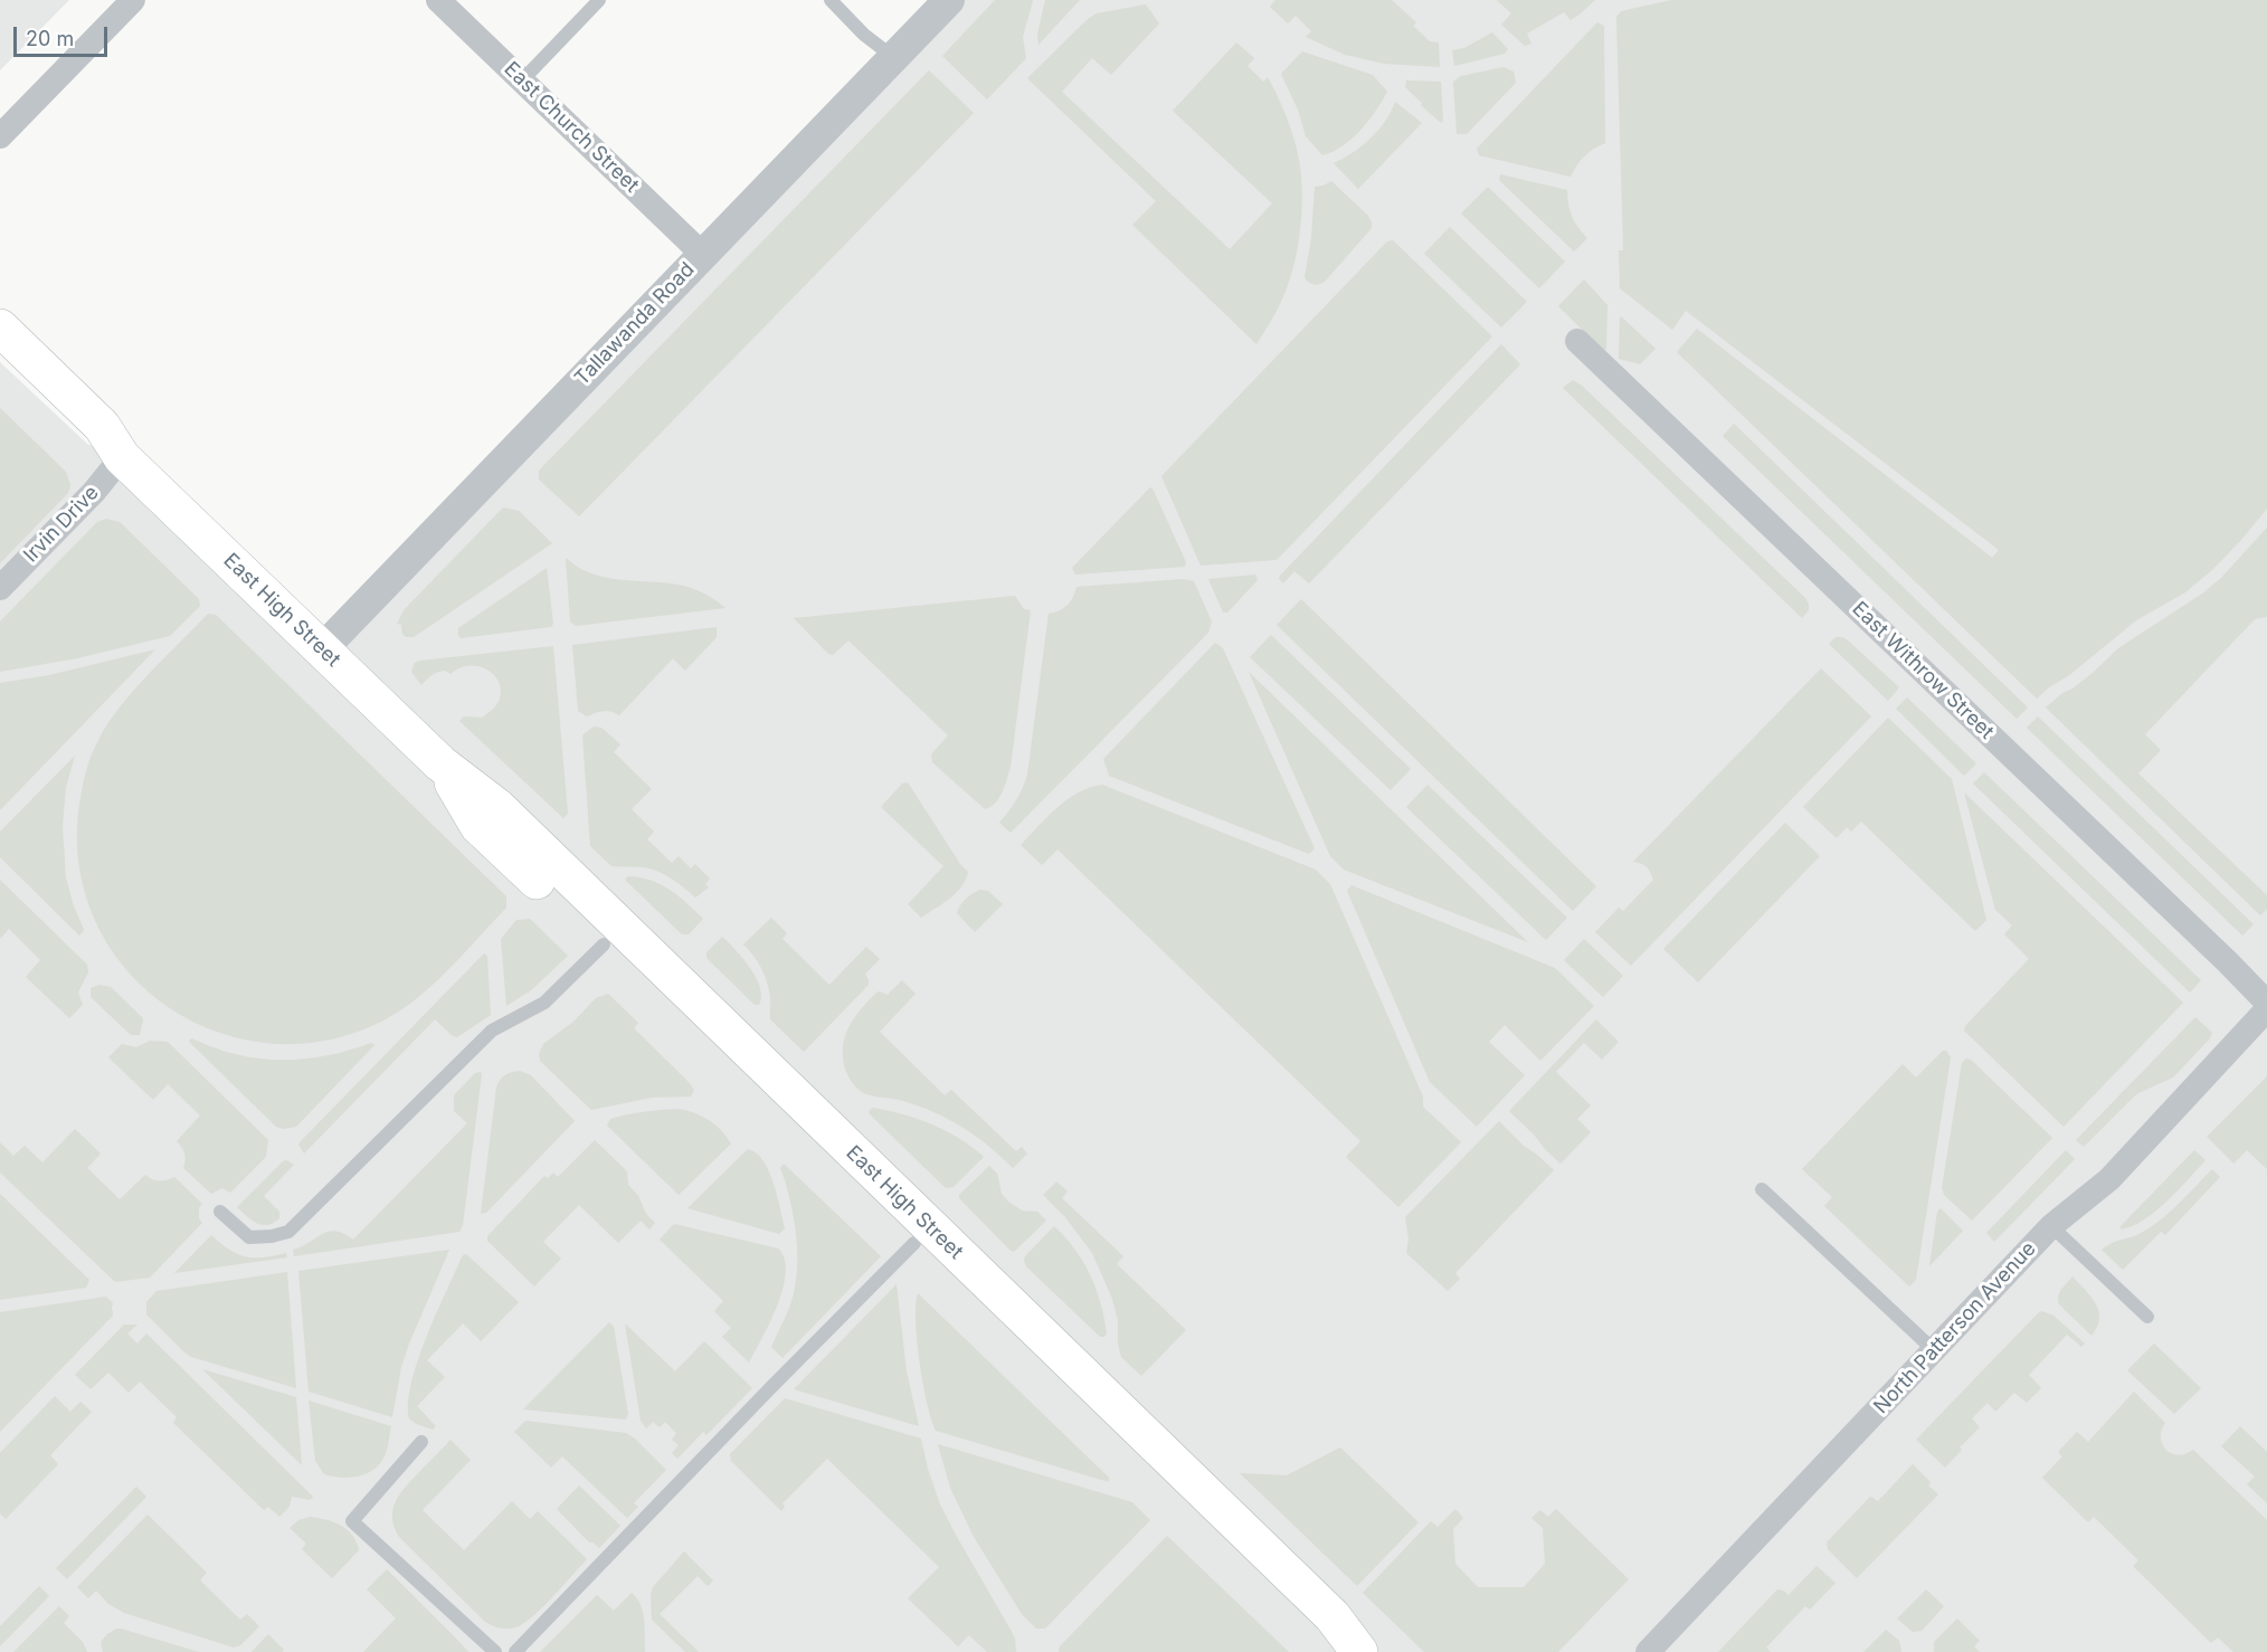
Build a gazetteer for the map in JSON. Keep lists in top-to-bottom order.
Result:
{
  "streets": {
    "highway": ["East High Street"],
    "street": [
      "East Church Street",
      "Tallawanda Road",
      "Irvin Drive",
      "East Withrow Street",
      "North Patterson Avenue"
    ]
  },
  "crossings": [
    ["East Church Street", "Tallawanda Road"],
    ["Tallawanda Road", "East High Street"],
    ["Irvin Drive", "East High Street"]
  ],
  "scale_bar": "20 m"
}
